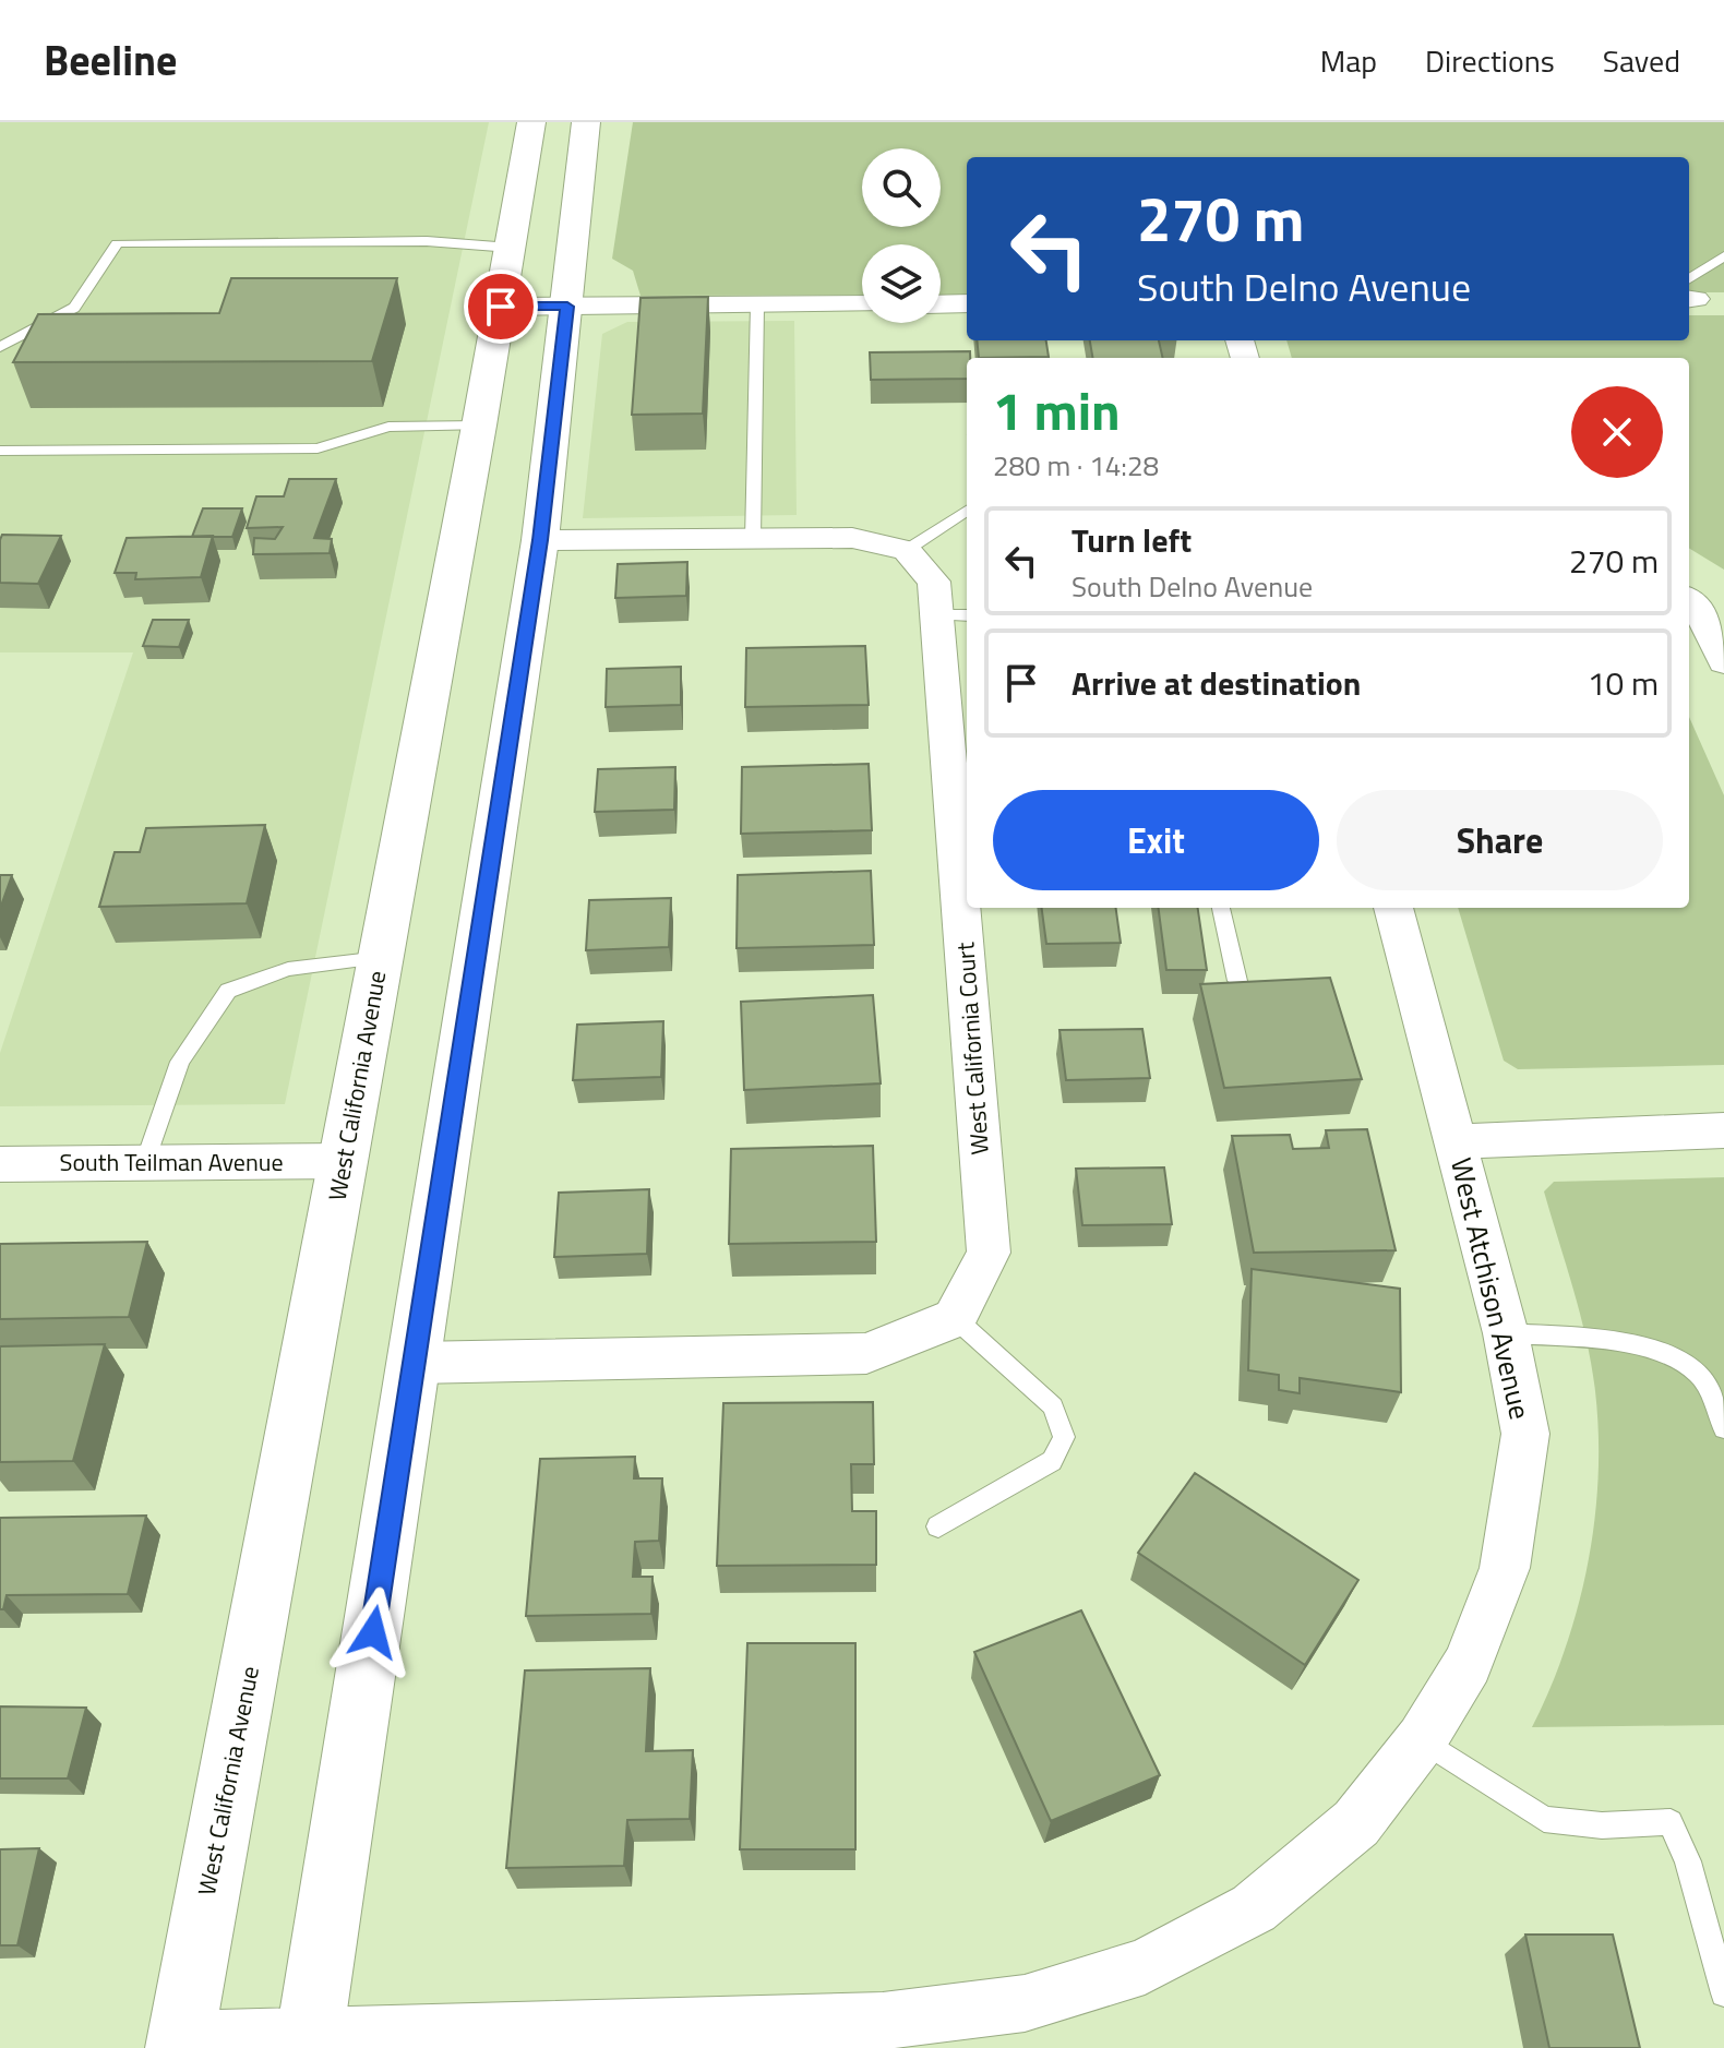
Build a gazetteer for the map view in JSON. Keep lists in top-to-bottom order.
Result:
{
  "streets": {
    "main road": ["West California Avenue"],
    "street": ["West California Court", "South Teilman Avenue", "West Atchison Avenue"]
  },
  "crossings": [
    ["West California Avenue", "South Teilman Avenue"],
    ["West California Avenue", "West Atchison Avenue"]
  ],
  "page": {
    "header": "Beeline",
    "nav": ["Map", "Directions", "Saved"],
    "turn": ["270 m", "South Delno Avenue"],
    "heading": ["1 min", "280 m · 14:28"],
    "list": [
      {
        "name": "Turn left",
        "note": "South Delno Avenue",
        "value": "270 m"
      },
      {
        "name": "Arrive at destination",
        "value": "10 m"
      }
    ],
    "buttons": ["Exit", "Share"]
  }
}
